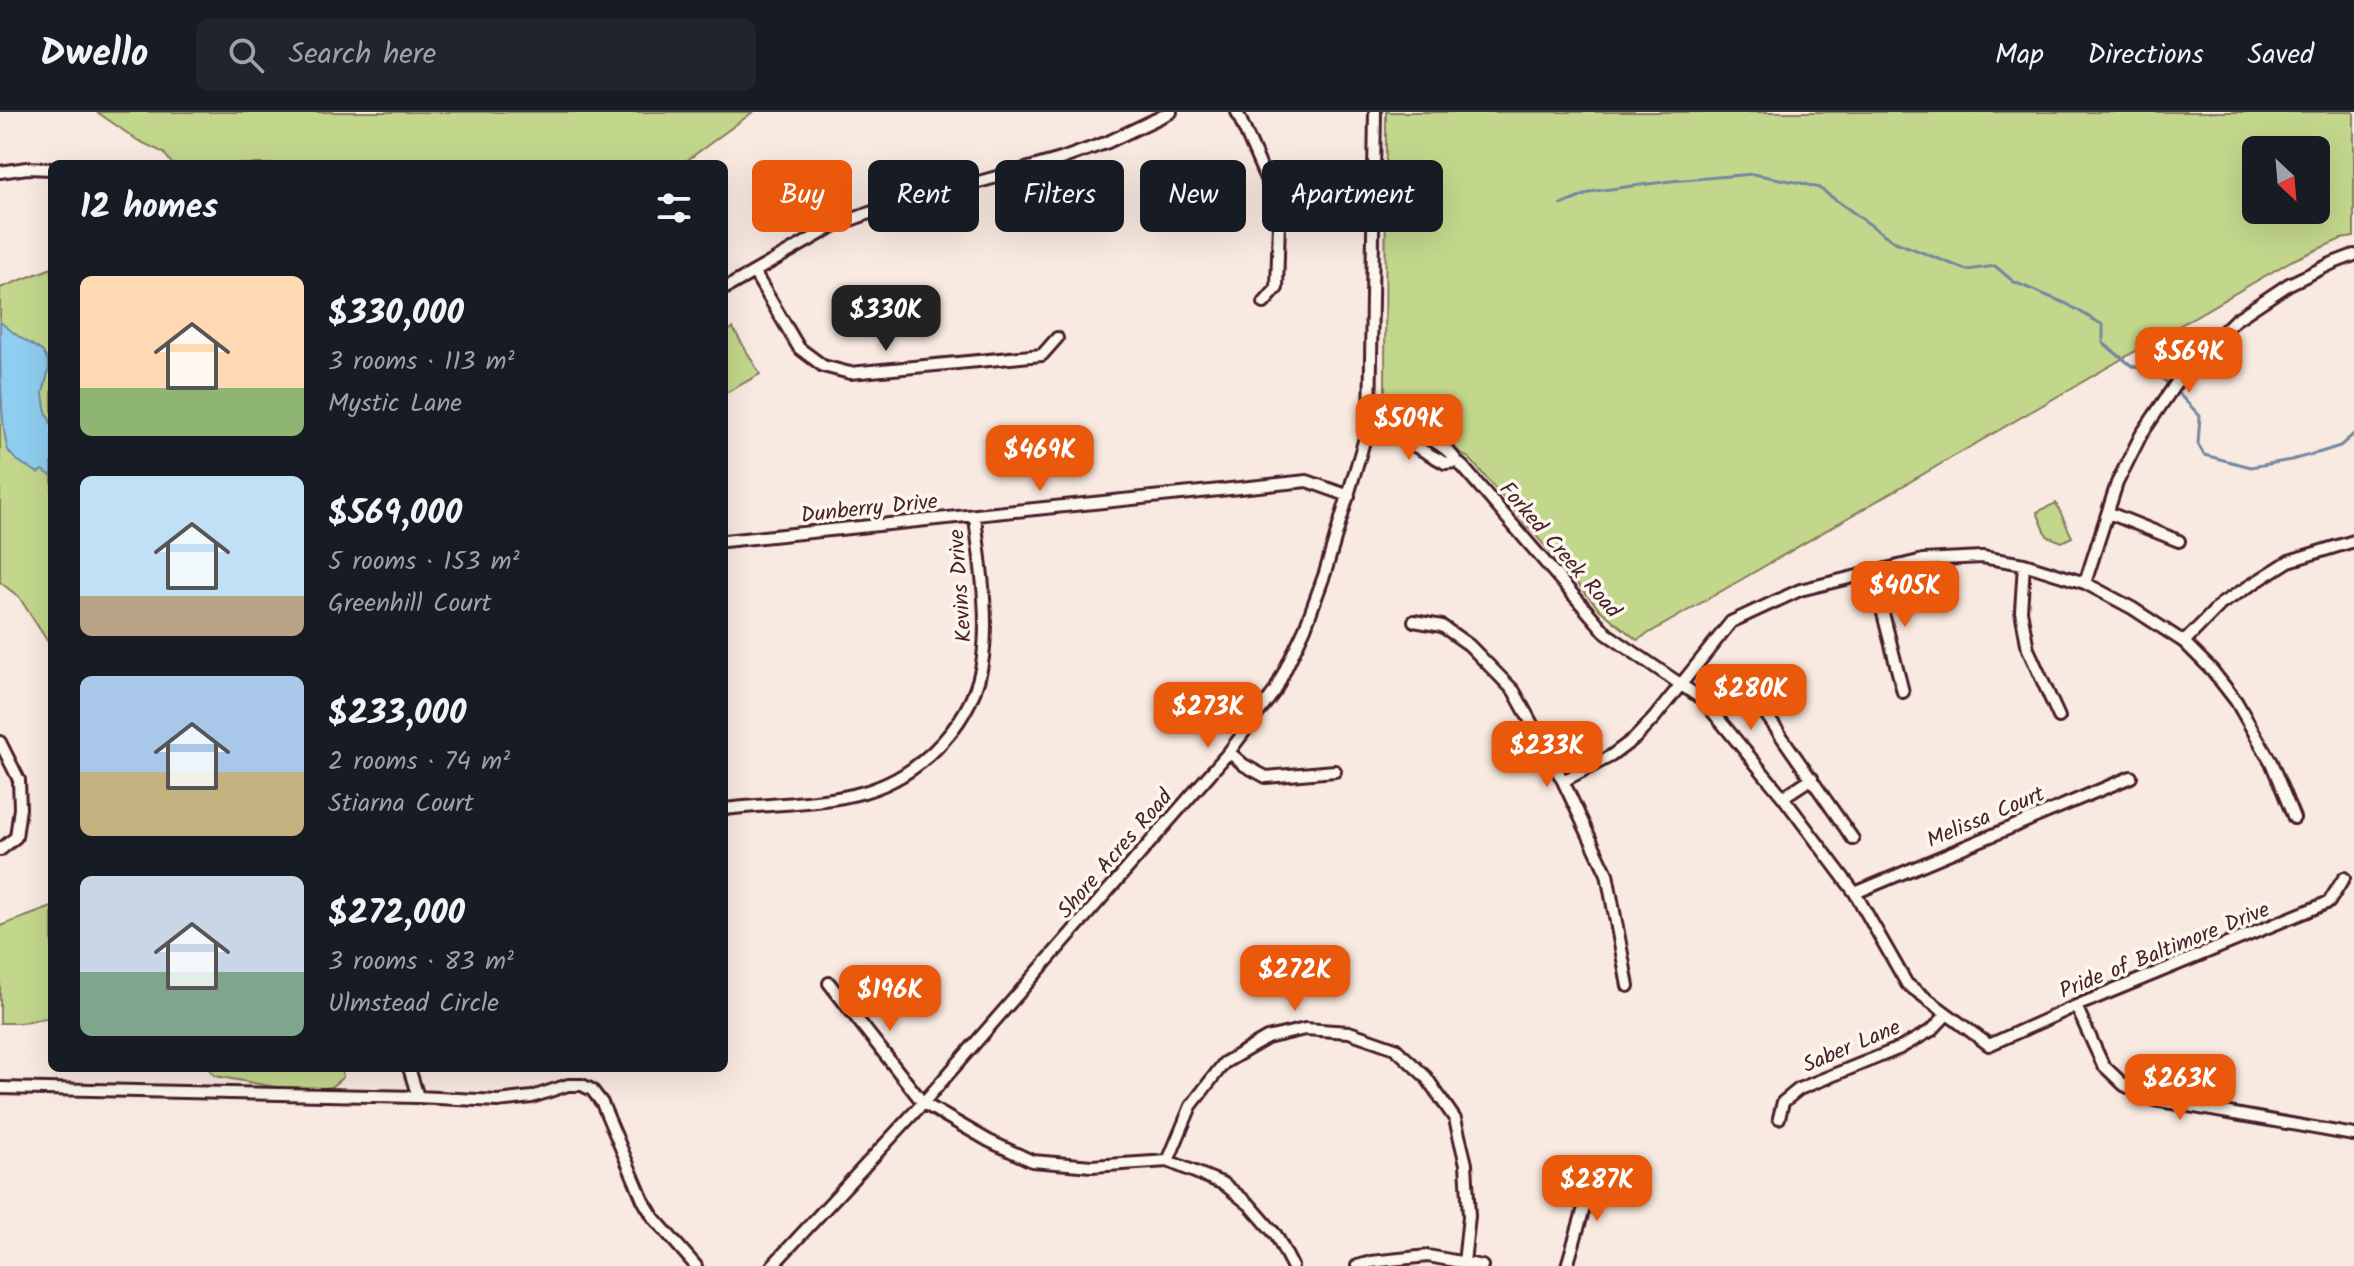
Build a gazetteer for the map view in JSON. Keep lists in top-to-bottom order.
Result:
{
  "streets": {
    "street": [
      "Dunberry Drive",
      "Forked Creek Road",
      "Kevins Drive",
      "Melissa Court",
      "Shore Acres Road",
      "Pride of Baltimore Drive",
      "Saber Lane"
    ]
  },
  "crossings": [
    ["Dunberry Drive", "Kevins Drive"],
    ["Dunberry Drive", "Shore Acres Road"],
    ["Forked Creek Road", "Melissa Court"],
    ["Forked Creek Road", "Shore Acres Road"],
    ["Forked Creek Road", "Pride of Baltimore Drive"],
    ["Forked Creek Road", "Saber Lane"]
  ],
  "north": "bottom right",
  "page": {
    "header": "Dwello",
    "search": "Search here",
    "nav": ["Map", "Directions", "Saved"],
    "chip": [
      "Buy",
      "Rent",
      "Filters",
      "New",
      "Apartment"
    ],
    "heading": "12 homes",
    "list": [
      {
        "name": "$330,000",
        "note": "3 rooms · 113 m² · Mystic Lane"
      },
      {
        "name": "$569,000",
        "note": "5 rooms · 153 m² · Greenhill Court"
      },
      {
        "name": "$233,000",
        "note": "2 rooms · 74 m² · Stiarna Court"
      },
      {
        "name": "$272,000",
        "note": "3 rooms · 83 m² · Ulmstead Circle"
      }
    ],
    "price": [
      "$330K",
      "$569K",
      "$509K",
      "$469K",
      "$405K",
      "$280K",
      "$273K",
      "$233K",
      "$272K",
      "$196K",
      "$263K",
      "$287K"
    ]
  }
}
